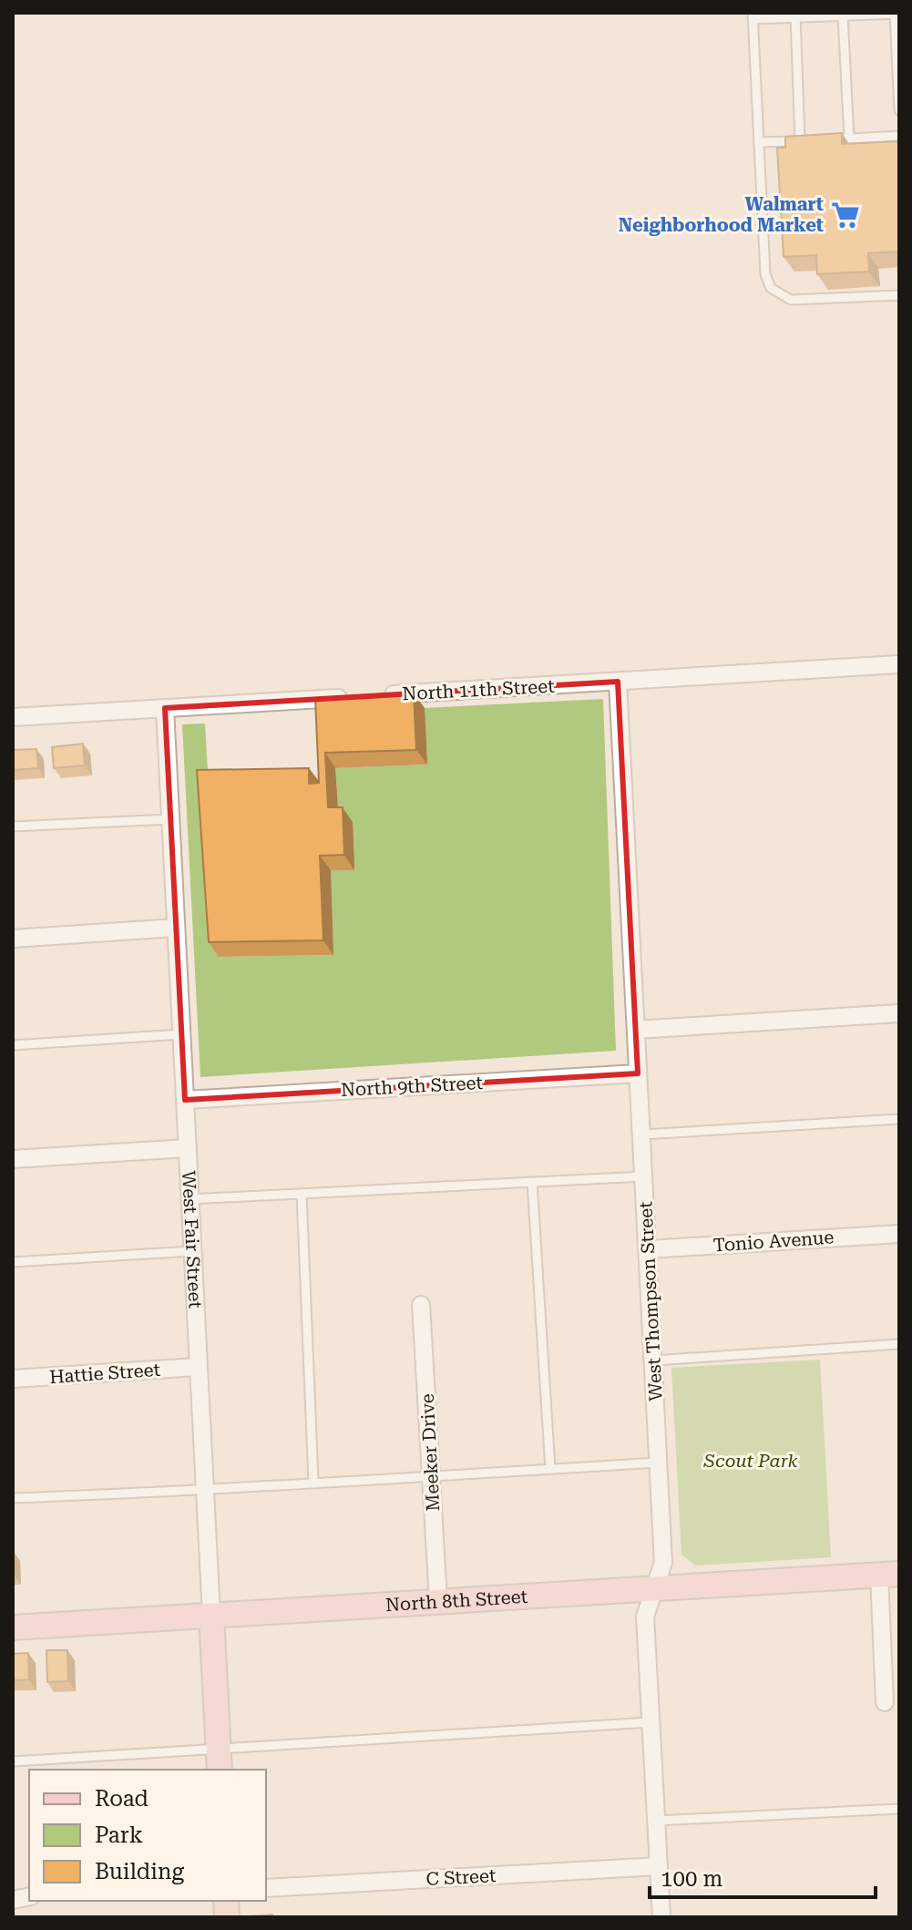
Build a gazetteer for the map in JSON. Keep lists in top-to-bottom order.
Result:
{
  "streets": {
    "street": [
      "North 11th Street",
      "North 9th Street",
      "West Fair Street",
      "Tonio Avenue",
      "West Thompson Street",
      "Hattie Street",
      "Meeker Drive",
      "North 8th Street",
      "C Street"
    ]
  },
  "crossings": [
    ["North 11th Street", "West Thompson Street"],
    ["North 9th Street", "West Fair Street"],
    ["North 9th Street", "West Thompson Street"],
    ["West Fair Street", "Hattie Street"],
    ["West Fair Street", "North 8th Street"],
    ["Tonio Avenue", "West Thompson Street"],
    ["West Thompson Street", "North 8th Street"],
    ["West Thompson Street", "C Street"],
    ["Meeker Drive", "North 8th Street"]
  ],
  "parks": ["Scout Park"],
  "places": {
    "supermarket": ["Walmart Neighborhood Market"]
  },
  "legend": ["Road", "Park", "Building"],
  "scale_bar": "100 m"
}
